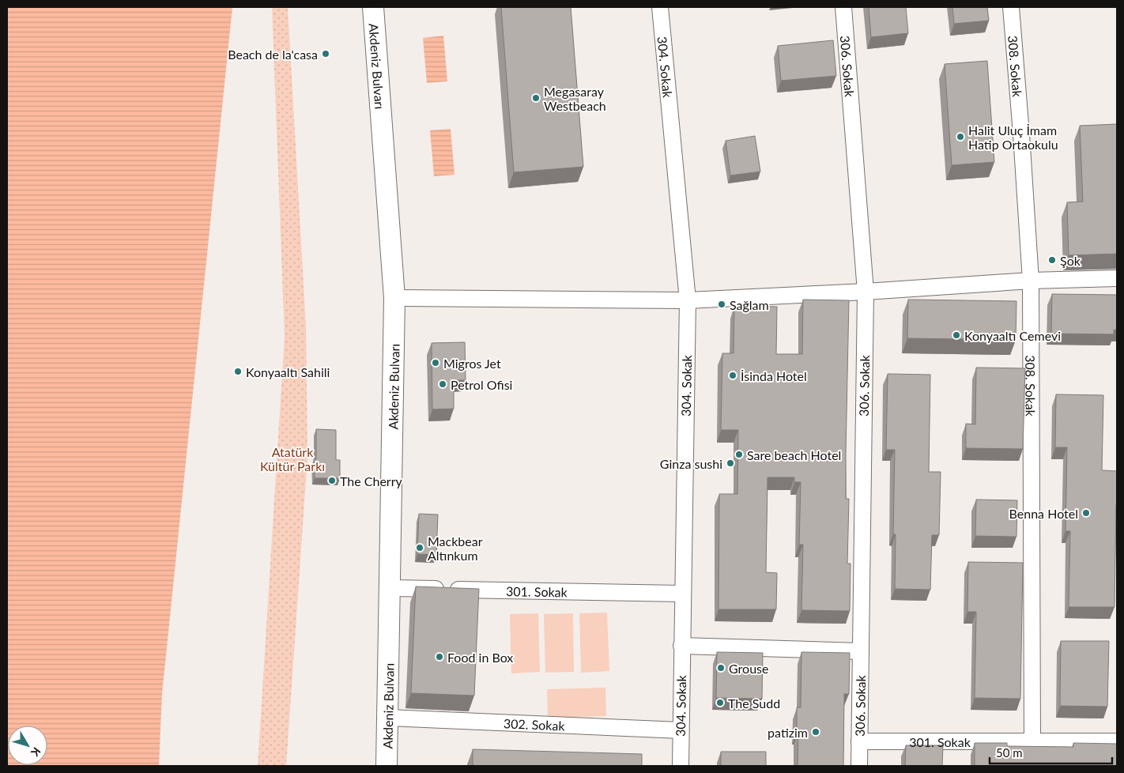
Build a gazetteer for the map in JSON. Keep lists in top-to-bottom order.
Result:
{
  "streets": {
    "main road": ["Akdeniz Bulvarı"],
    "street": [
      "306. Sokak",
      "308. Sokak",
      "304. Sokak",
      "301. Sokak",
      "302. Sokak"
    ]
  },
  "crossings": [
    ["Akdeniz Bulvarı", "301. Sokak"],
    ["Akdeniz Bulvarı", "302. Sokak"],
    ["306. Sokak", "301. Sokak"],
    ["308. Sokak", "301. Sokak"],
    ["304. Sokak", "301. Sokak"],
    ["304. Sokak", "302. Sokak"]
  ],
  "parks": ["Atatürk Kültür Parkı"],
  "places": [
    "Beach de la'casa",
    "Megasaray Westbeach",
    "Halit Uluç İmam Hatip Ortaokulu",
    "Şok",
    "Sağlam",
    "Konyaaltı Cemevi",
    "Migros Jet",
    "Konyaaltı Sahili",
    "İsinda Hotel",
    "Petrol Ofisi",
    "Sare beach Hotel",
    "Ginza sushi",
    "The Cherry",
    "Benna Hotel",
    "Mackbear Altınkum",
    "Food in Box",
    "Grouse",
    "The Sudd",
    "patizim"
  ],
  "scale_bar": "50 m",
  "north": "bottom right"
}
